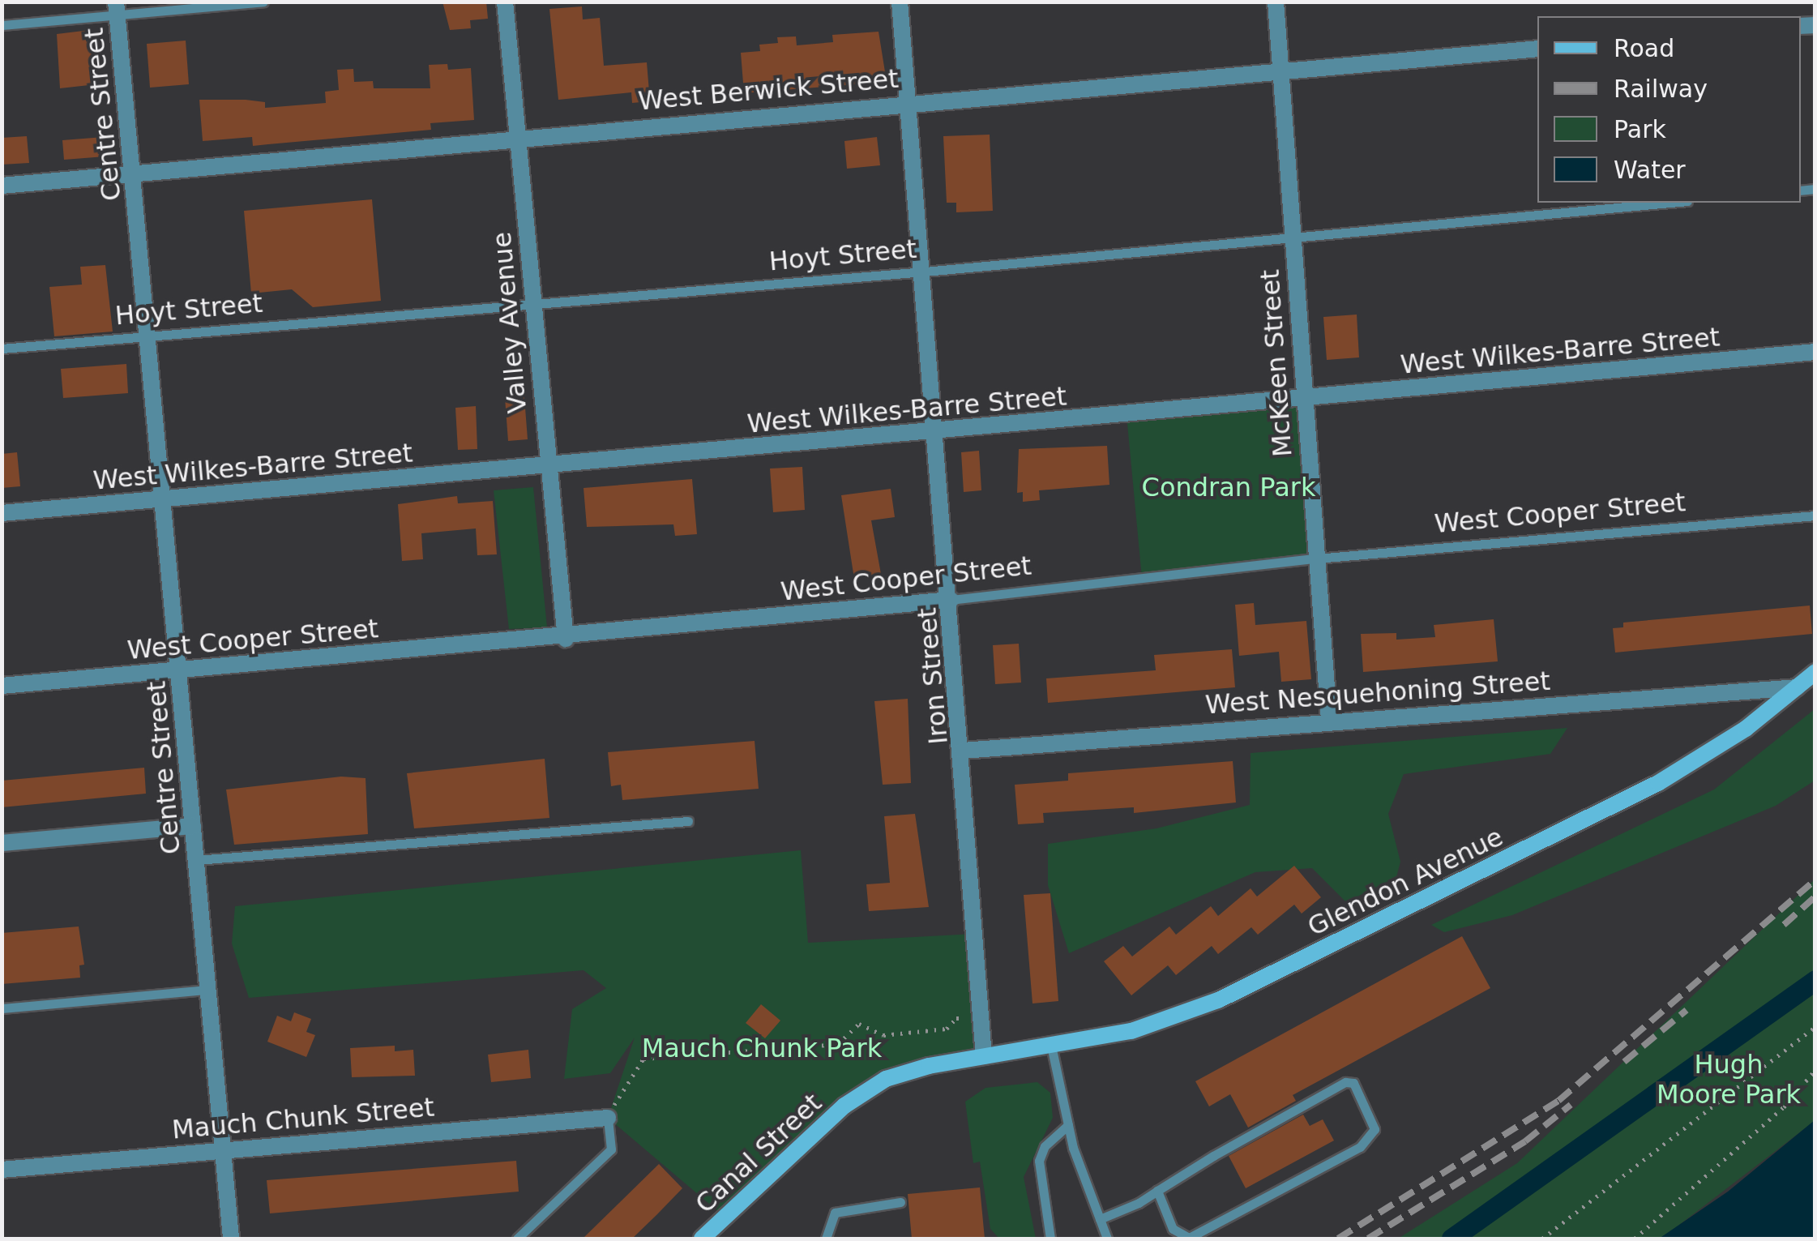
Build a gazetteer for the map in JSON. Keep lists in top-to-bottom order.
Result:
{
  "streets": {
    "street": [
      "West Berwick Street",
      "Centre Street",
      "Valley Avenue",
      "West Wilkes-Barre Street",
      "McKeen Street",
      "West Cooper Street",
      "Iron Street",
      "West Nesquehoning Street",
      "Glendon Avenue",
      "Mauch Chunk Street",
      "Canal Street"
    ],
    "lane": ["Hoyt Street"]
  },
  "crossings": [
    ["West Berwick Street", "Centre Street"],
    ["West Berwick Street", "Valley Avenue"],
    ["West Berwick Street", "McKeen Street"],
    ["West Berwick Street", "Iron Street"],
    ["Centre Street", "Hoyt Street"],
    ["Centre Street", "West Wilkes-Barre Street"],
    ["Centre Street", "West Cooper Street"],
    ["Centre Street", "Mauch Chunk Street"],
    ["Hoyt Street", "Valley Avenue"],
    ["Hoyt Street", "McKeen Street"],
    ["Hoyt Street", "Iron Street"],
    ["Valley Avenue", "West Wilkes-Barre Street"],
    ["Valley Avenue", "West Cooper Street"],
    ["West Wilkes-Barre Street", "McKeen Street"],
    ["West Wilkes-Barre Street", "Iron Street"],
    ["McKeen Street", "West Cooper Street"],
    ["McKeen Street", "West Nesquehoning Street"],
    ["West Cooper Street", "Iron Street"],
    ["Iron Street", "West Nesquehoning Street"],
    ["Iron Street", "Glendon Avenue"],
    ["Iron Street", "Canal Street"],
    ["West Nesquehoning Street", "Glendon Avenue"],
    ["Glendon Avenue", "Canal Street"]
  ],
  "parks": ["Condran Park", "Mauch Chunk Park", "Hugh Moore Park"],
  "legend": [
    "Road",
    "Railway",
    "Park",
    "Water"
  ]
}
